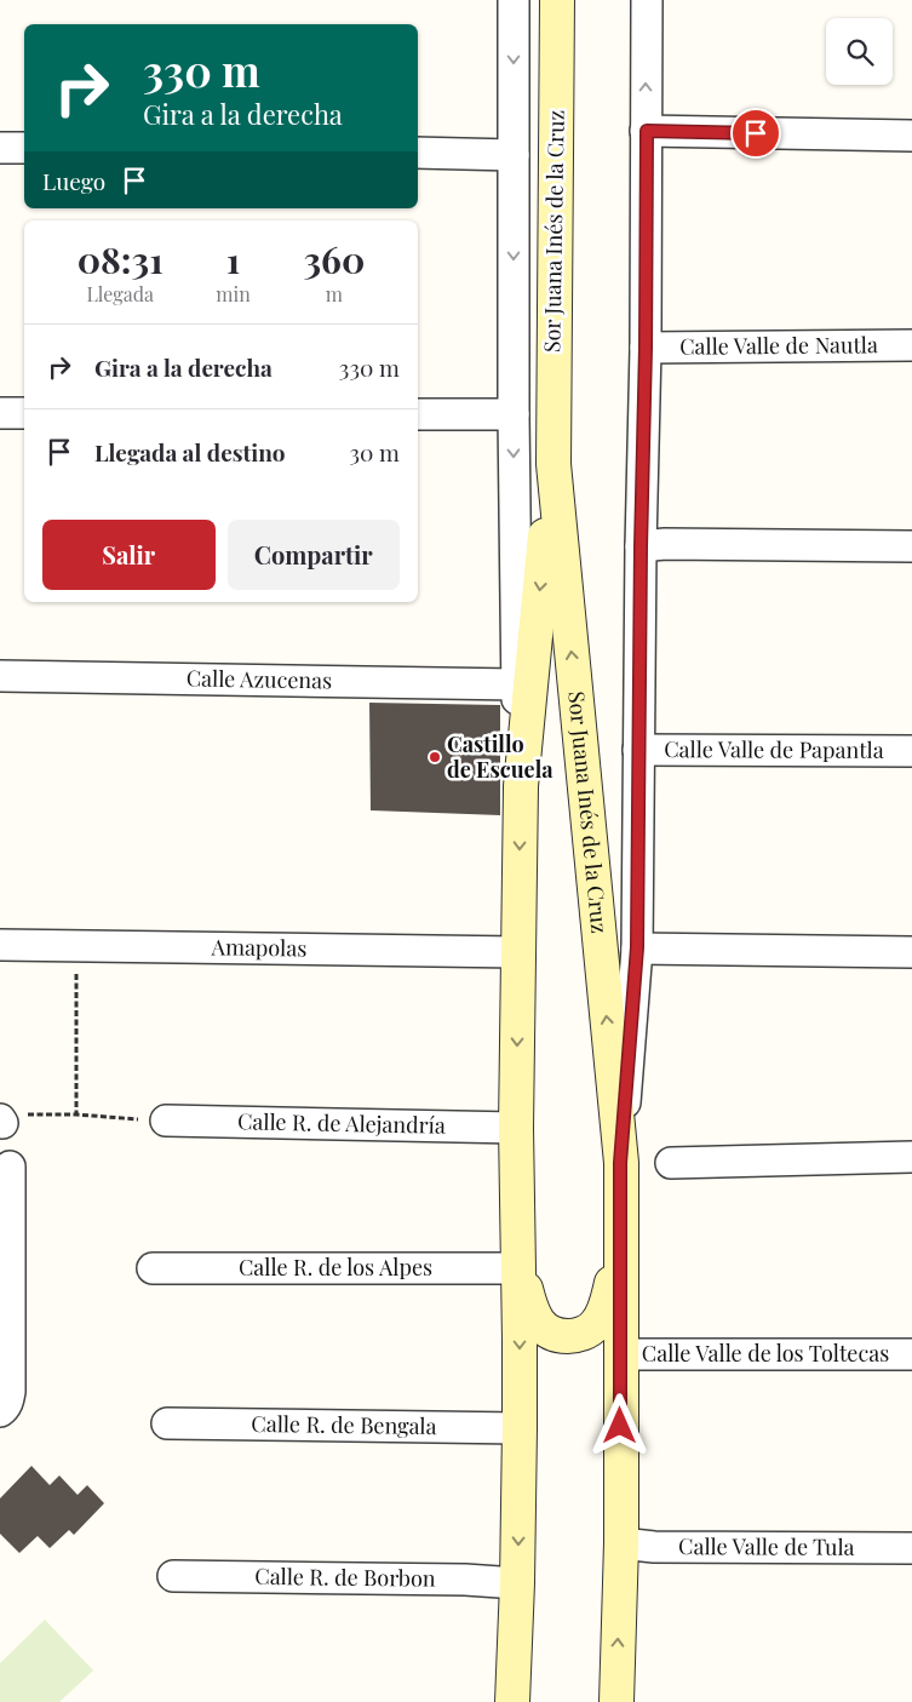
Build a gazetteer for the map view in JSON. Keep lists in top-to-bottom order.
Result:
{
  "streets": {
    "street": [
      "Sor Juana Inés de la Cruz",
      "Calle Valle de Nautla",
      "Calle Azucenas",
      "Calle Valle de Papantla",
      "Amapolas",
      "Calle R. de Alejandría",
      "Calle R. de los Alpes",
      "Calle Valle de los Toltecas",
      "Calle R. de Bengala",
      "Calle Valle de Tula",
      "Calle R. de Borbon"
    ]
  },
  "crossings": [
    ["Sor Juana Inés de la Cruz", "Amapolas"],
    ["Sor Juana Inés de la Cruz", "Calle R. de Alejandría"],
    ["Sor Juana Inés de la Cruz", "Calle R. de los Alpes"]
  ],
  "places": ["Castillo de Escuela"],
  "page": {
    "turn": ["330 m", "Gira a la derecha"],
    "then": "Luego",
    "eta": [
      "08:31",
      "Llegada",
      "1",
      "min",
      "360",
      "m"
    ],
    "list": [
      {
        "name": "Gira a la derecha",
        "value": "330 m"
      },
      {
        "name": "Llegada al destino",
        "value": "30 m"
      }
    ],
    "buttons": ["Salir", "Compartir"]
  }
}
